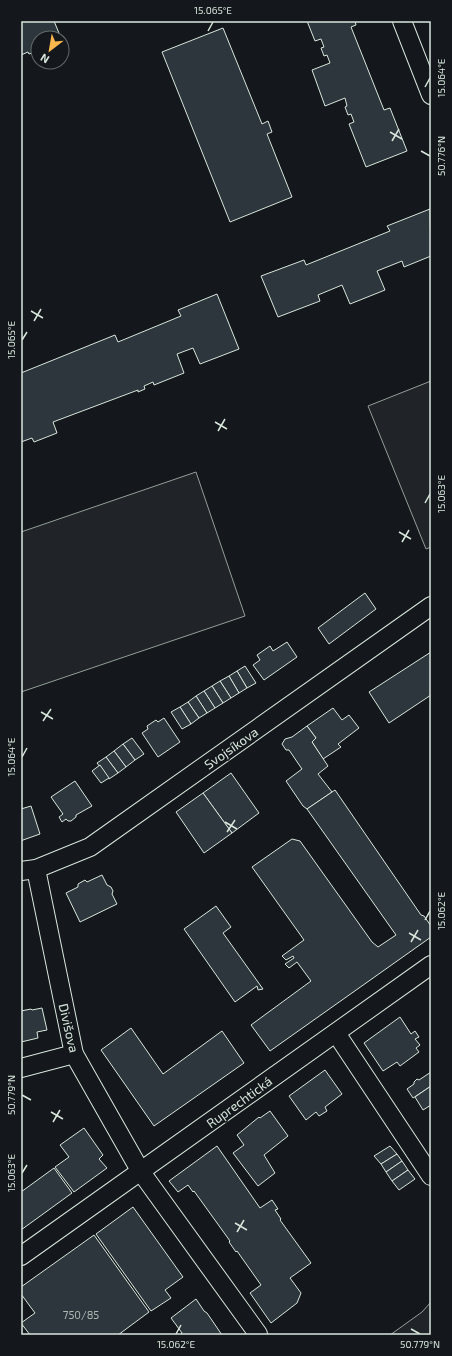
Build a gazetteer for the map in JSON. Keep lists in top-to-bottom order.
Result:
{
  "streets": {
    "street": ["Svojsíkova", "Divišova", "Ruprechtická"]
  },
  "crossings": [
    ["Svojsíkova", "Divišova"],
    ["Divišova", "Ruprechtická"]
  ],
  "house_numbers": ["750/85"],
  "north": "bottom left",
  "coordinates": [
    "15.065°E",
    "15.064°E",
    "50.776°N",
    "15.063°E",
    "15.062°E",
    "50.779°N"
  ]
}
